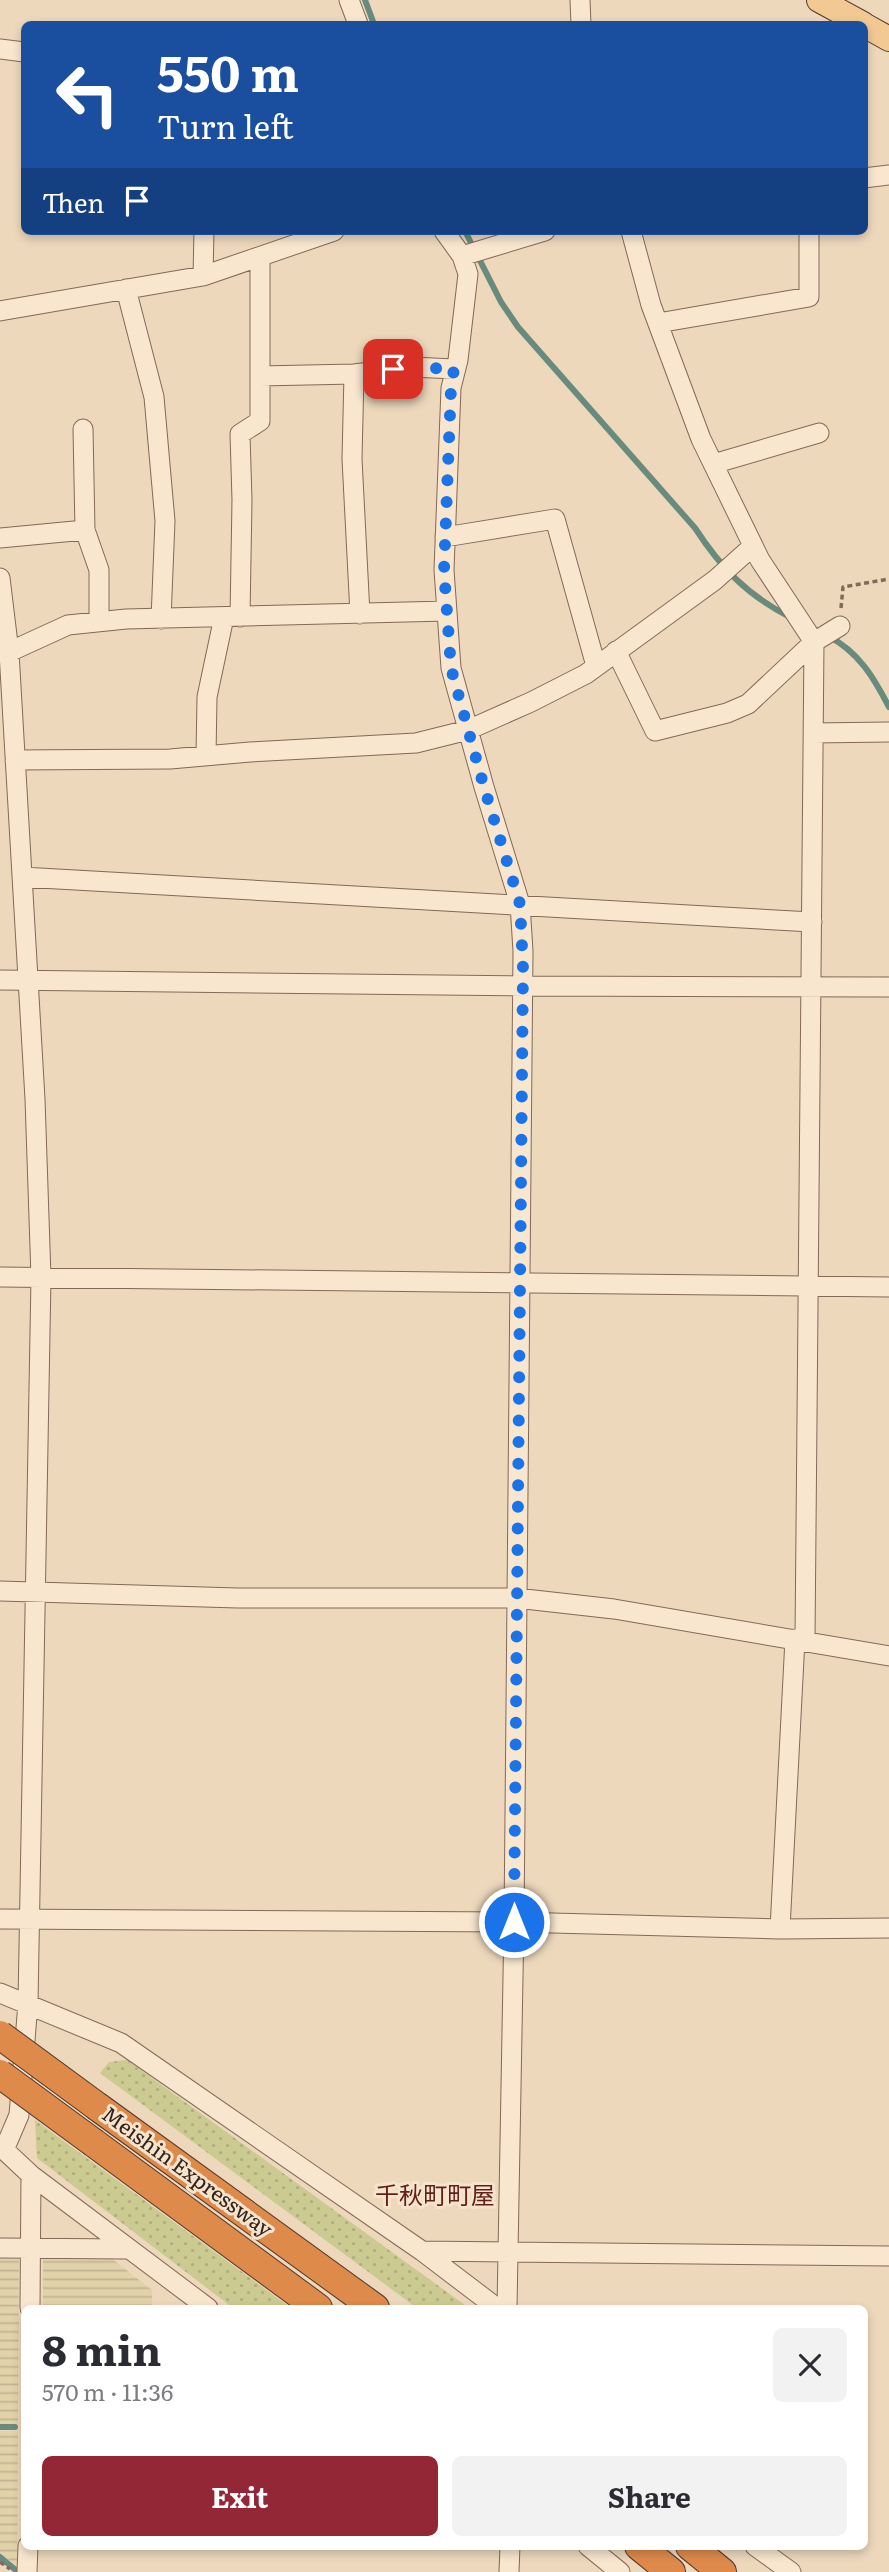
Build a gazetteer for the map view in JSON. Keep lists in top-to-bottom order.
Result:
{
  "streets": {
    "highway": ["Meishin Expressway"]
  },
  "districts": ["千秋町町屋"],
  "page": {
    "turn": ["550 m", "Turn left"],
    "then": "Then",
    "heading": ["8 min", "570 m · 11:36"],
    "buttons": ["Exit", "Share"]
  }
}
